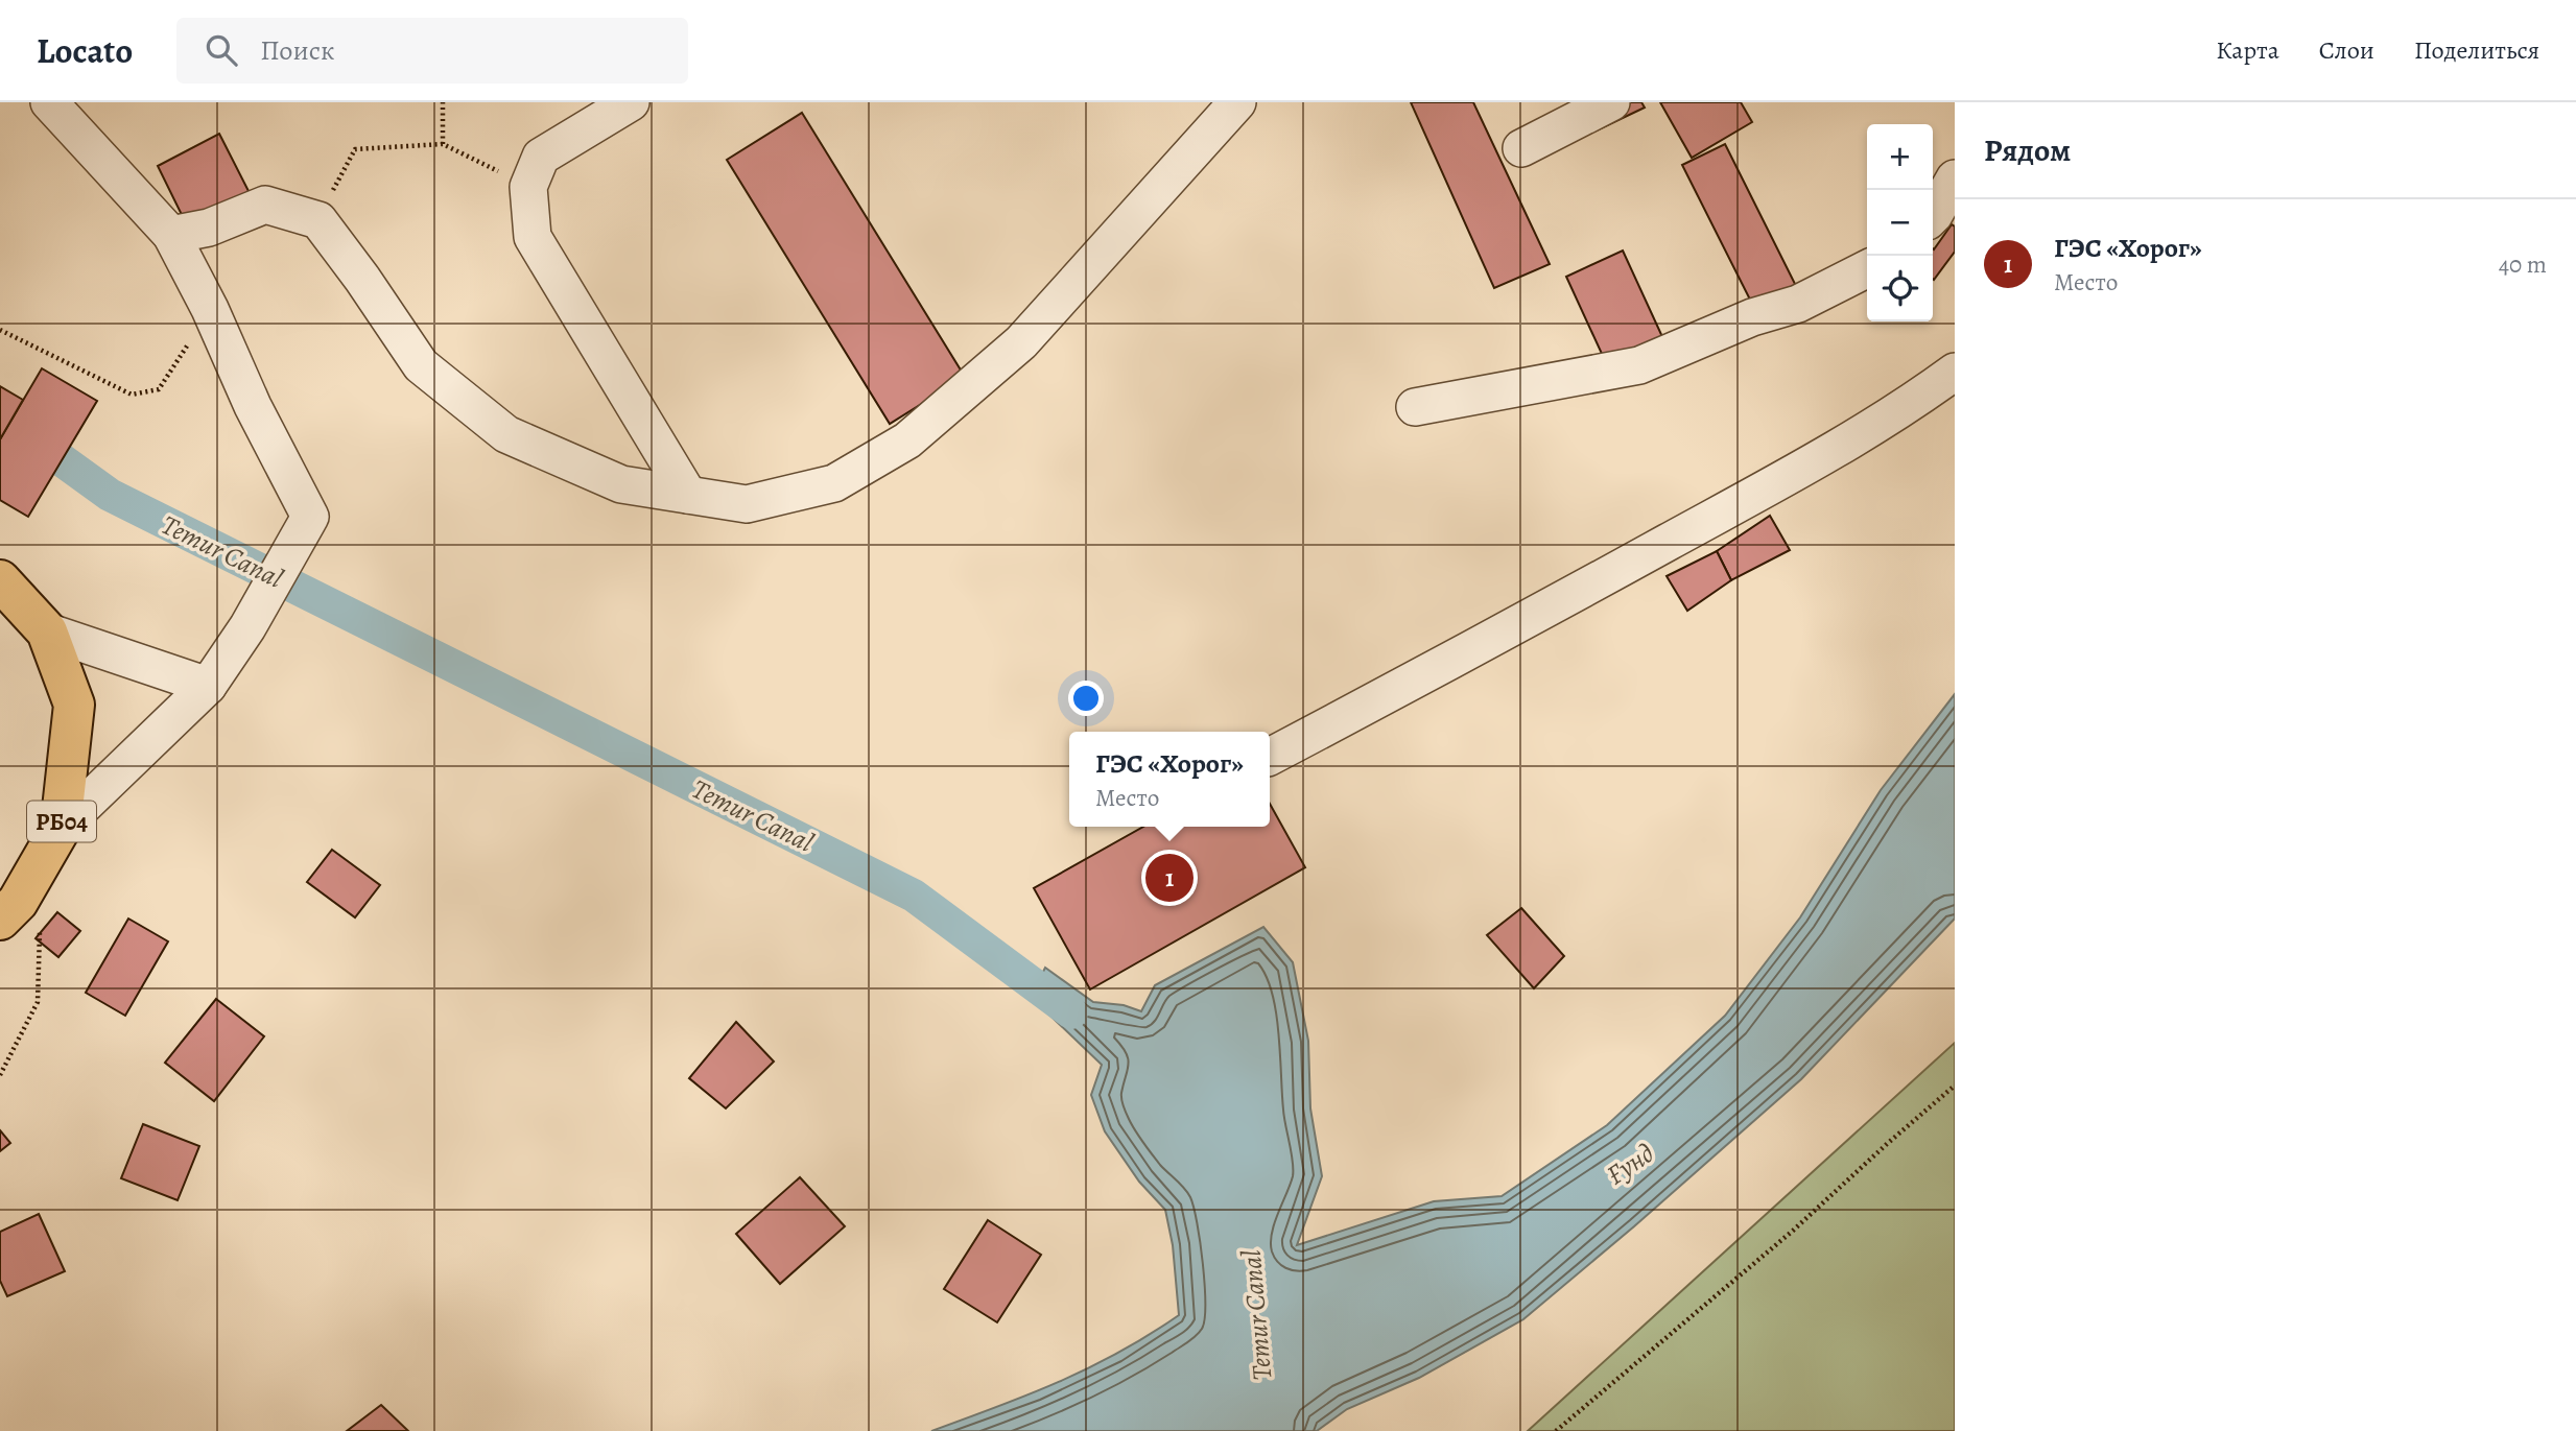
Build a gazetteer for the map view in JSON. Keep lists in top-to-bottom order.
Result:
{
  "streets": {
    "main road": ["РБ04"]
  },
  "water": ["Temur Canal", "Ғунд"],
  "page": {
    "header": "Locato",
    "search": "Поиск",
    "nav": ["Карта", "Слои", "Поделиться"],
    "heading": "Рядом",
    "map_buttons": ["+", "−"],
    "list": [
      {
        "mark": "1",
        "name": "ГЭС «Хорог»",
        "note": "Место",
        "value": "40 m"
      }
    ],
    "popup": ["ГЭС «Хорог»", "Место"],
    "pins": "1"
  }
}
